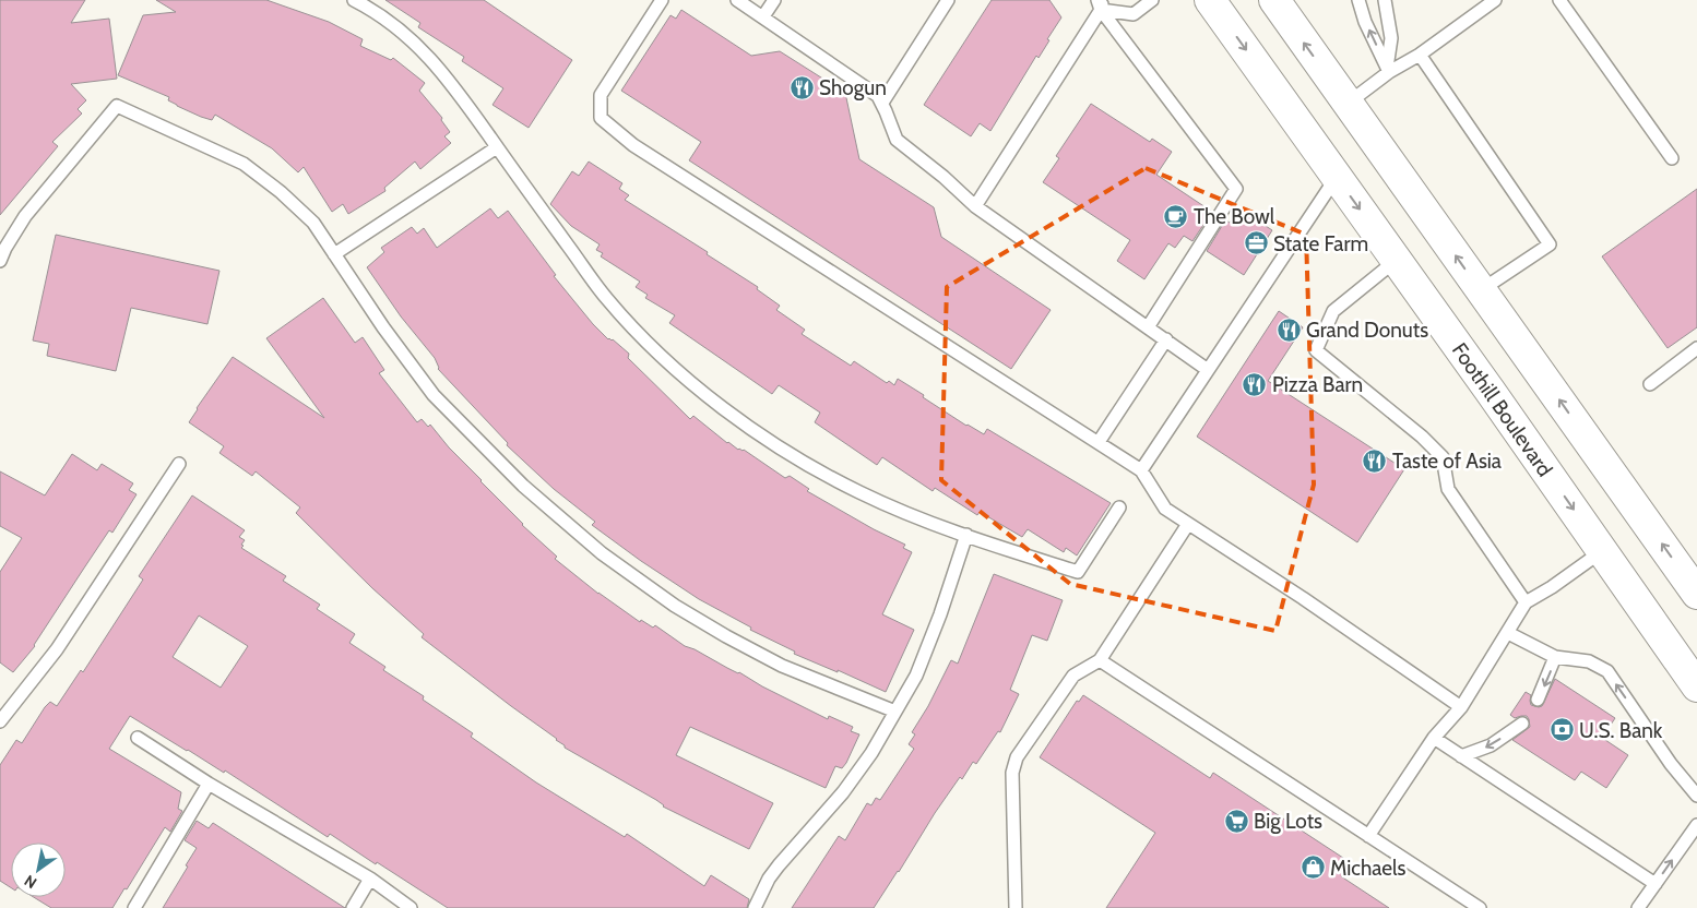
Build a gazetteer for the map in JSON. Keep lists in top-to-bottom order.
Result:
{
  "streets": {
    "main road": ["Foothill Boulevard"]
  },
  "places": {
    "restaurant": [
      "Shogun",
      "Grand Donuts",
      "Pizza Barn",
      "Taste of Asia"
    ],
    "cafe": ["The Bowl"],
    "office": ["State Farm"],
    "bank": ["U.S. Bank"],
    "supermarket": ["Big Lots"],
    "shop": ["Michaels"]
  },
  "north": "bottom left"
}
